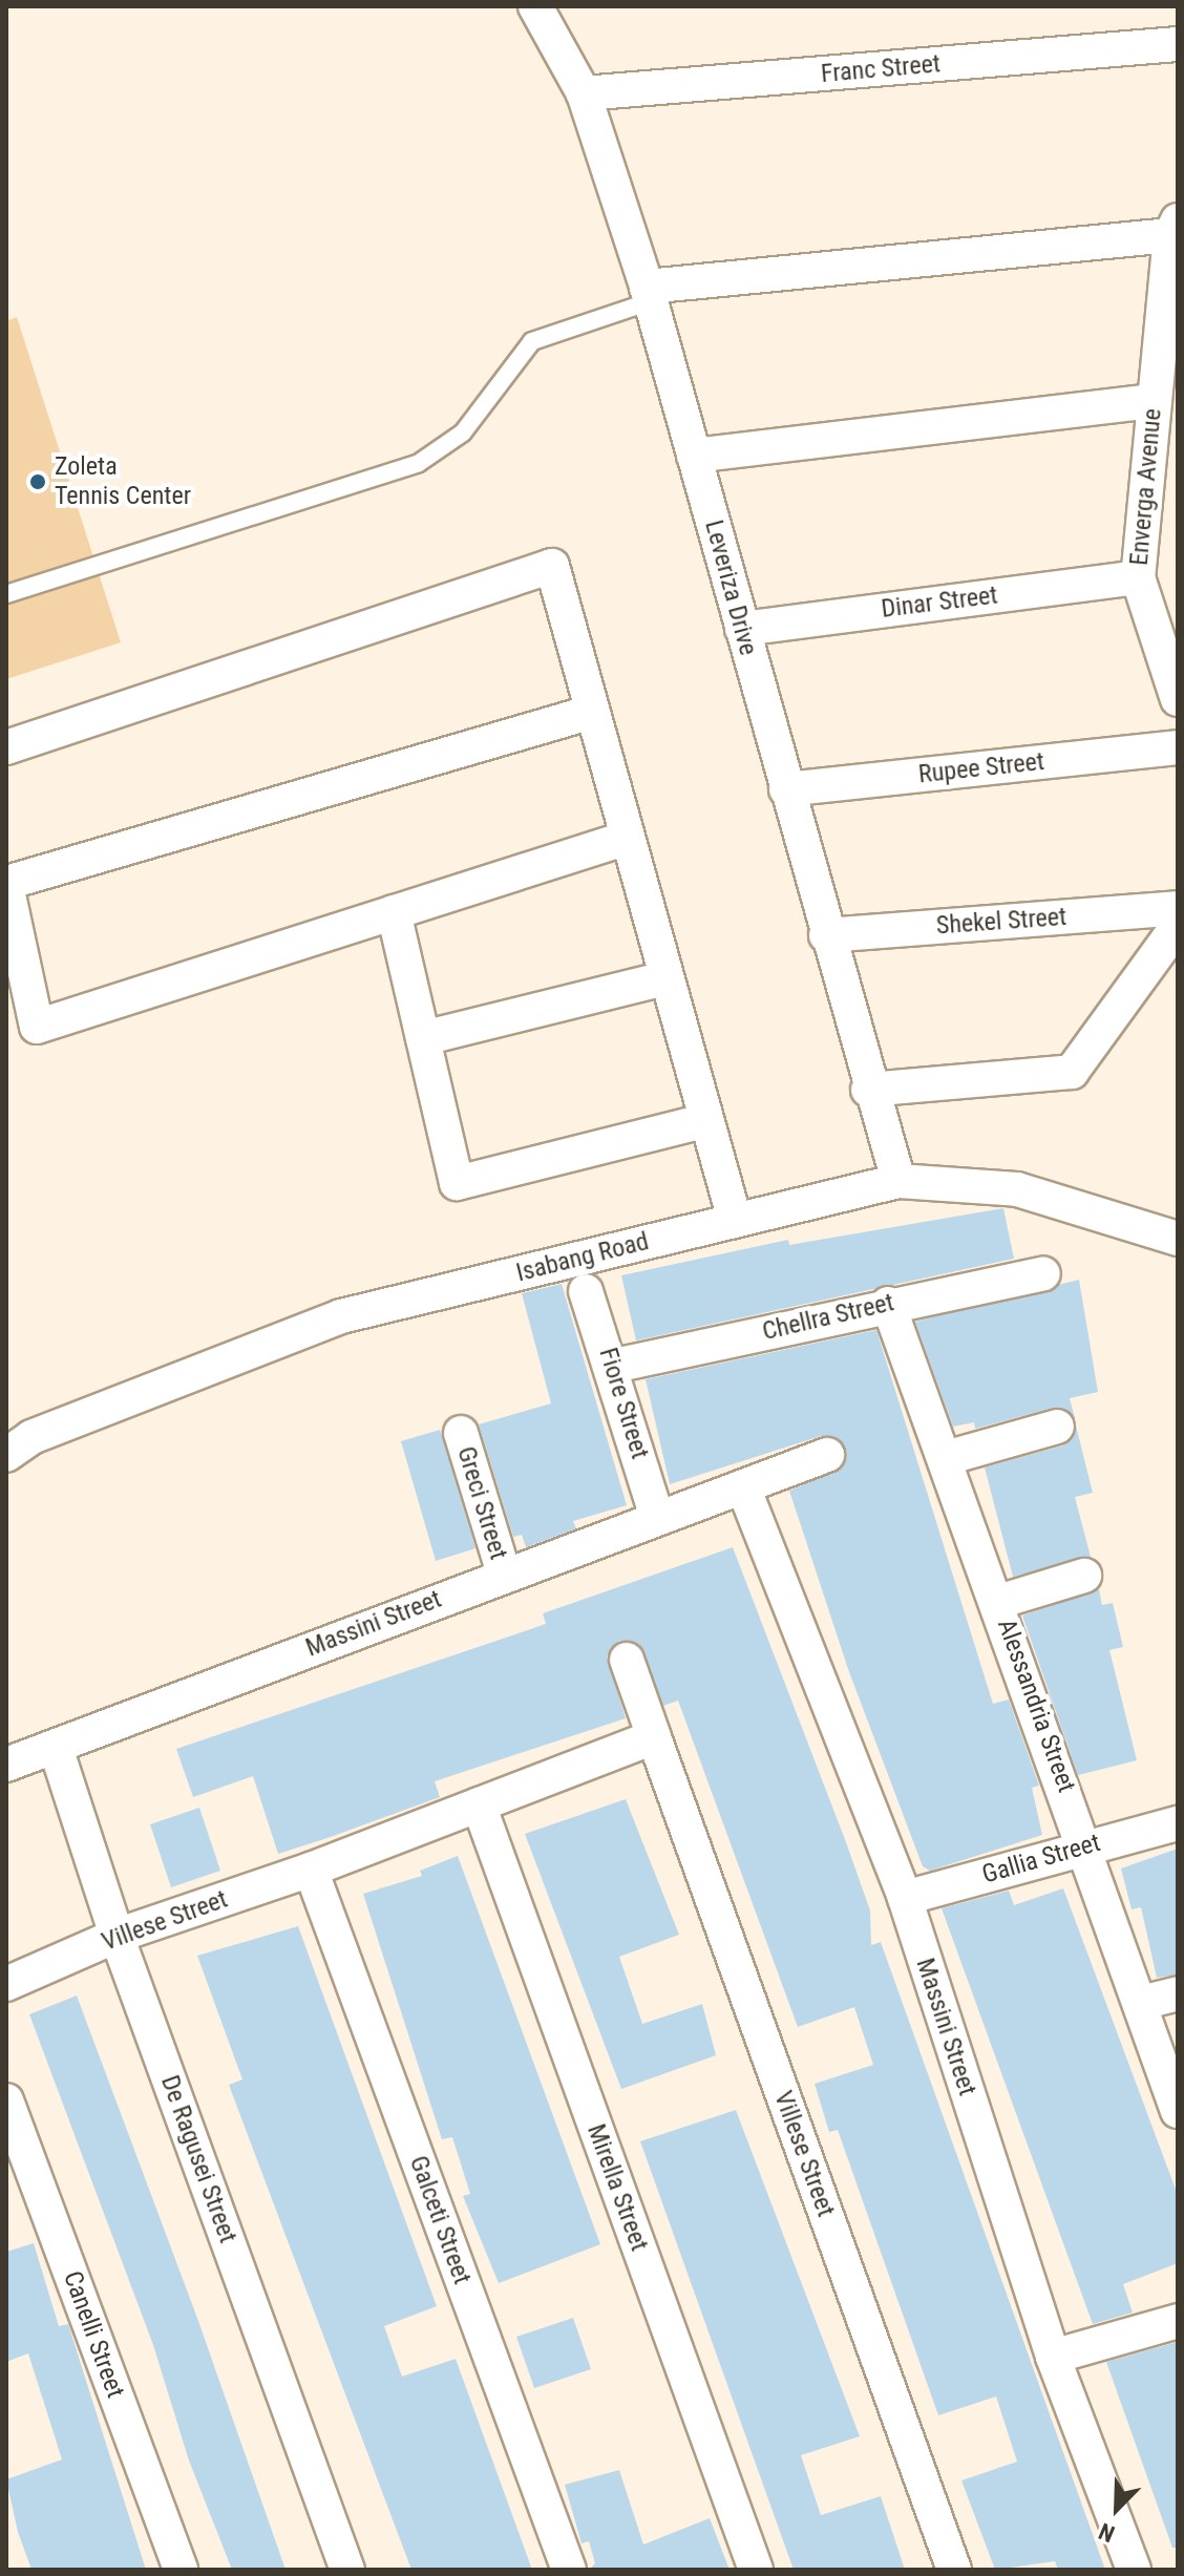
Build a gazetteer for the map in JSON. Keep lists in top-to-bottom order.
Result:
{
  "streets": {
    "street": [
      "Franc Street",
      "Enverga Avenue",
      "Leveriza Drive",
      "Dinar Street",
      "Rupee Street",
      "Shekel Street",
      "Isabang Road",
      "Chellra Street",
      "Fiore Street",
      "Greci Street",
      "Massini Street",
      "Alessandria Street",
      "Gallia Street",
      "Villese Street",
      "De Ragusei Street",
      "Mirella Street",
      "Galceti Street",
      "Canelli Street"
    ]
  },
  "crossings": [
    ["Franc Street", "Leveriza Drive"],
    ["Enverga Avenue", "Dinar Street"],
    ["Leveriza Drive", "Dinar Street"],
    ["Leveriza Drive", "Rupee Street"],
    ["Leveriza Drive", "Shekel Street"],
    ["Leveriza Drive", "Isabang Road"],
    ["Chellra Street", "Fiore Street"],
    ["Chellra Street", "Alessandria Street"],
    ["Fiore Street", "Massini Street"],
    ["Greci Street", "Massini Street"],
    ["Massini Street", "Gallia Street"],
    ["Massini Street", "De Ragusei Street"],
    ["Alessandria Street", "Gallia Street"],
    ["Villese Street", "De Ragusei Street"],
    ["Villese Street", "Mirella Street"],
    ["Villese Street", "Galceti Street"]
  ],
  "places": ["Zoleta Tennis Center"],
  "north": "bottom left"
}
